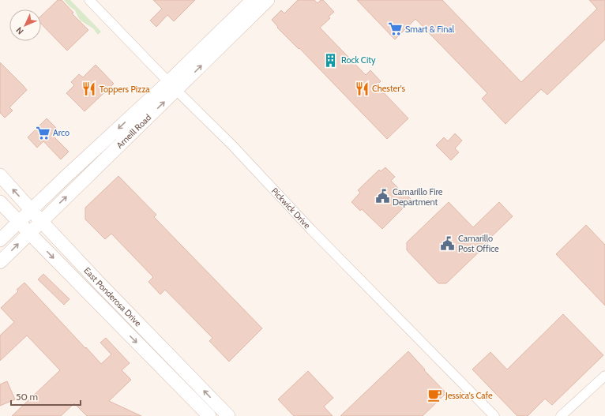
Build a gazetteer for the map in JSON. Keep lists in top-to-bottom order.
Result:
{
  "streets": {
    "main road": ["Arneill Road", "East Ponderosa Drive"],
    "street": ["Pickwick Drive"]
  },
  "crossings": [
    ["Arneill Road", "Pickwick Drive"],
    ["Arneill Road", "East Ponderosa Drive"]
  ],
  "places": {
    "supermarket": ["Smart & Final", "Arco"],
    "building": ["Rock City"],
    "restaurant": ["Chester's", "Toppers Pizza"],
    "public building": ["Camarillo Fire Department", "Camarillo Post Office"],
    "cafe": ["Jessica's Cafe"]
  },
  "scale_bar": "50 m",
  "north": "bottom left"
}
